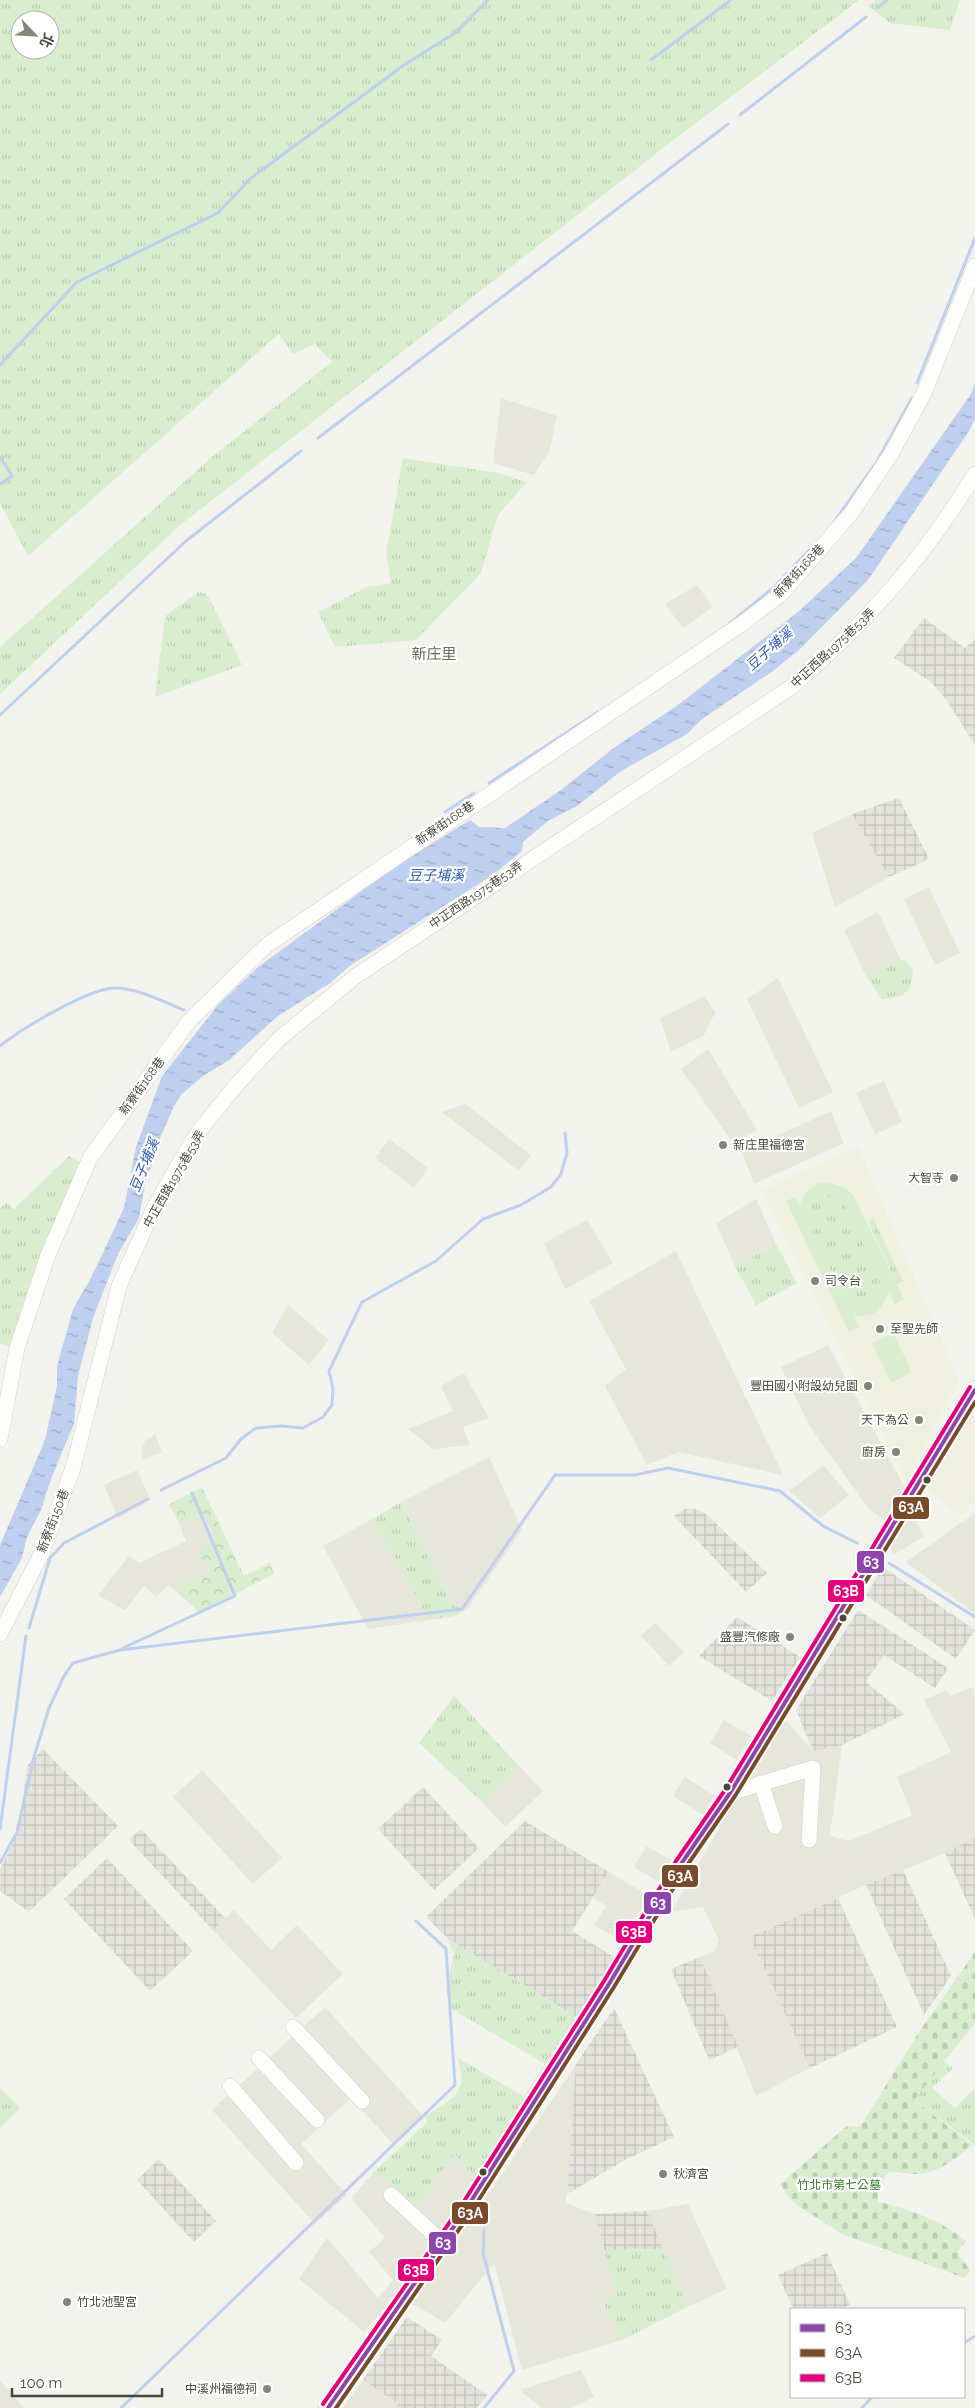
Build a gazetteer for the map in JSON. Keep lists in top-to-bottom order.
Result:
{
  "streets": {
    "street": ["新寮街168巷", "中正西路1975巷53弄", "新寮街150巷"]
  },
  "crossings": [
    ["中正西路1975巷53弄", "新寮街150巷"]
  ],
  "districts": ["新庄里"],
  "water": ["豆子埔溪"],
  "parks": ["竹北市第七公墓"],
  "places": [
    "新庄里福德宮",
    "大智寺",
    "司令台",
    "至聖先師",
    "豐田國小附設幼兒園",
    "天下為公",
    "廚房",
    "盛豐汽修廠",
    "秋濟宮",
    "竹北池聖宮",
    "中溪州福德祠"
  ],
  "lines": ["transit line 63B", "transit line 63", "transit line 63A"],
  "legend": ["63", "63A", "63B"],
  "scale_bar": "100 m",
  "north": "bottom right"
}
